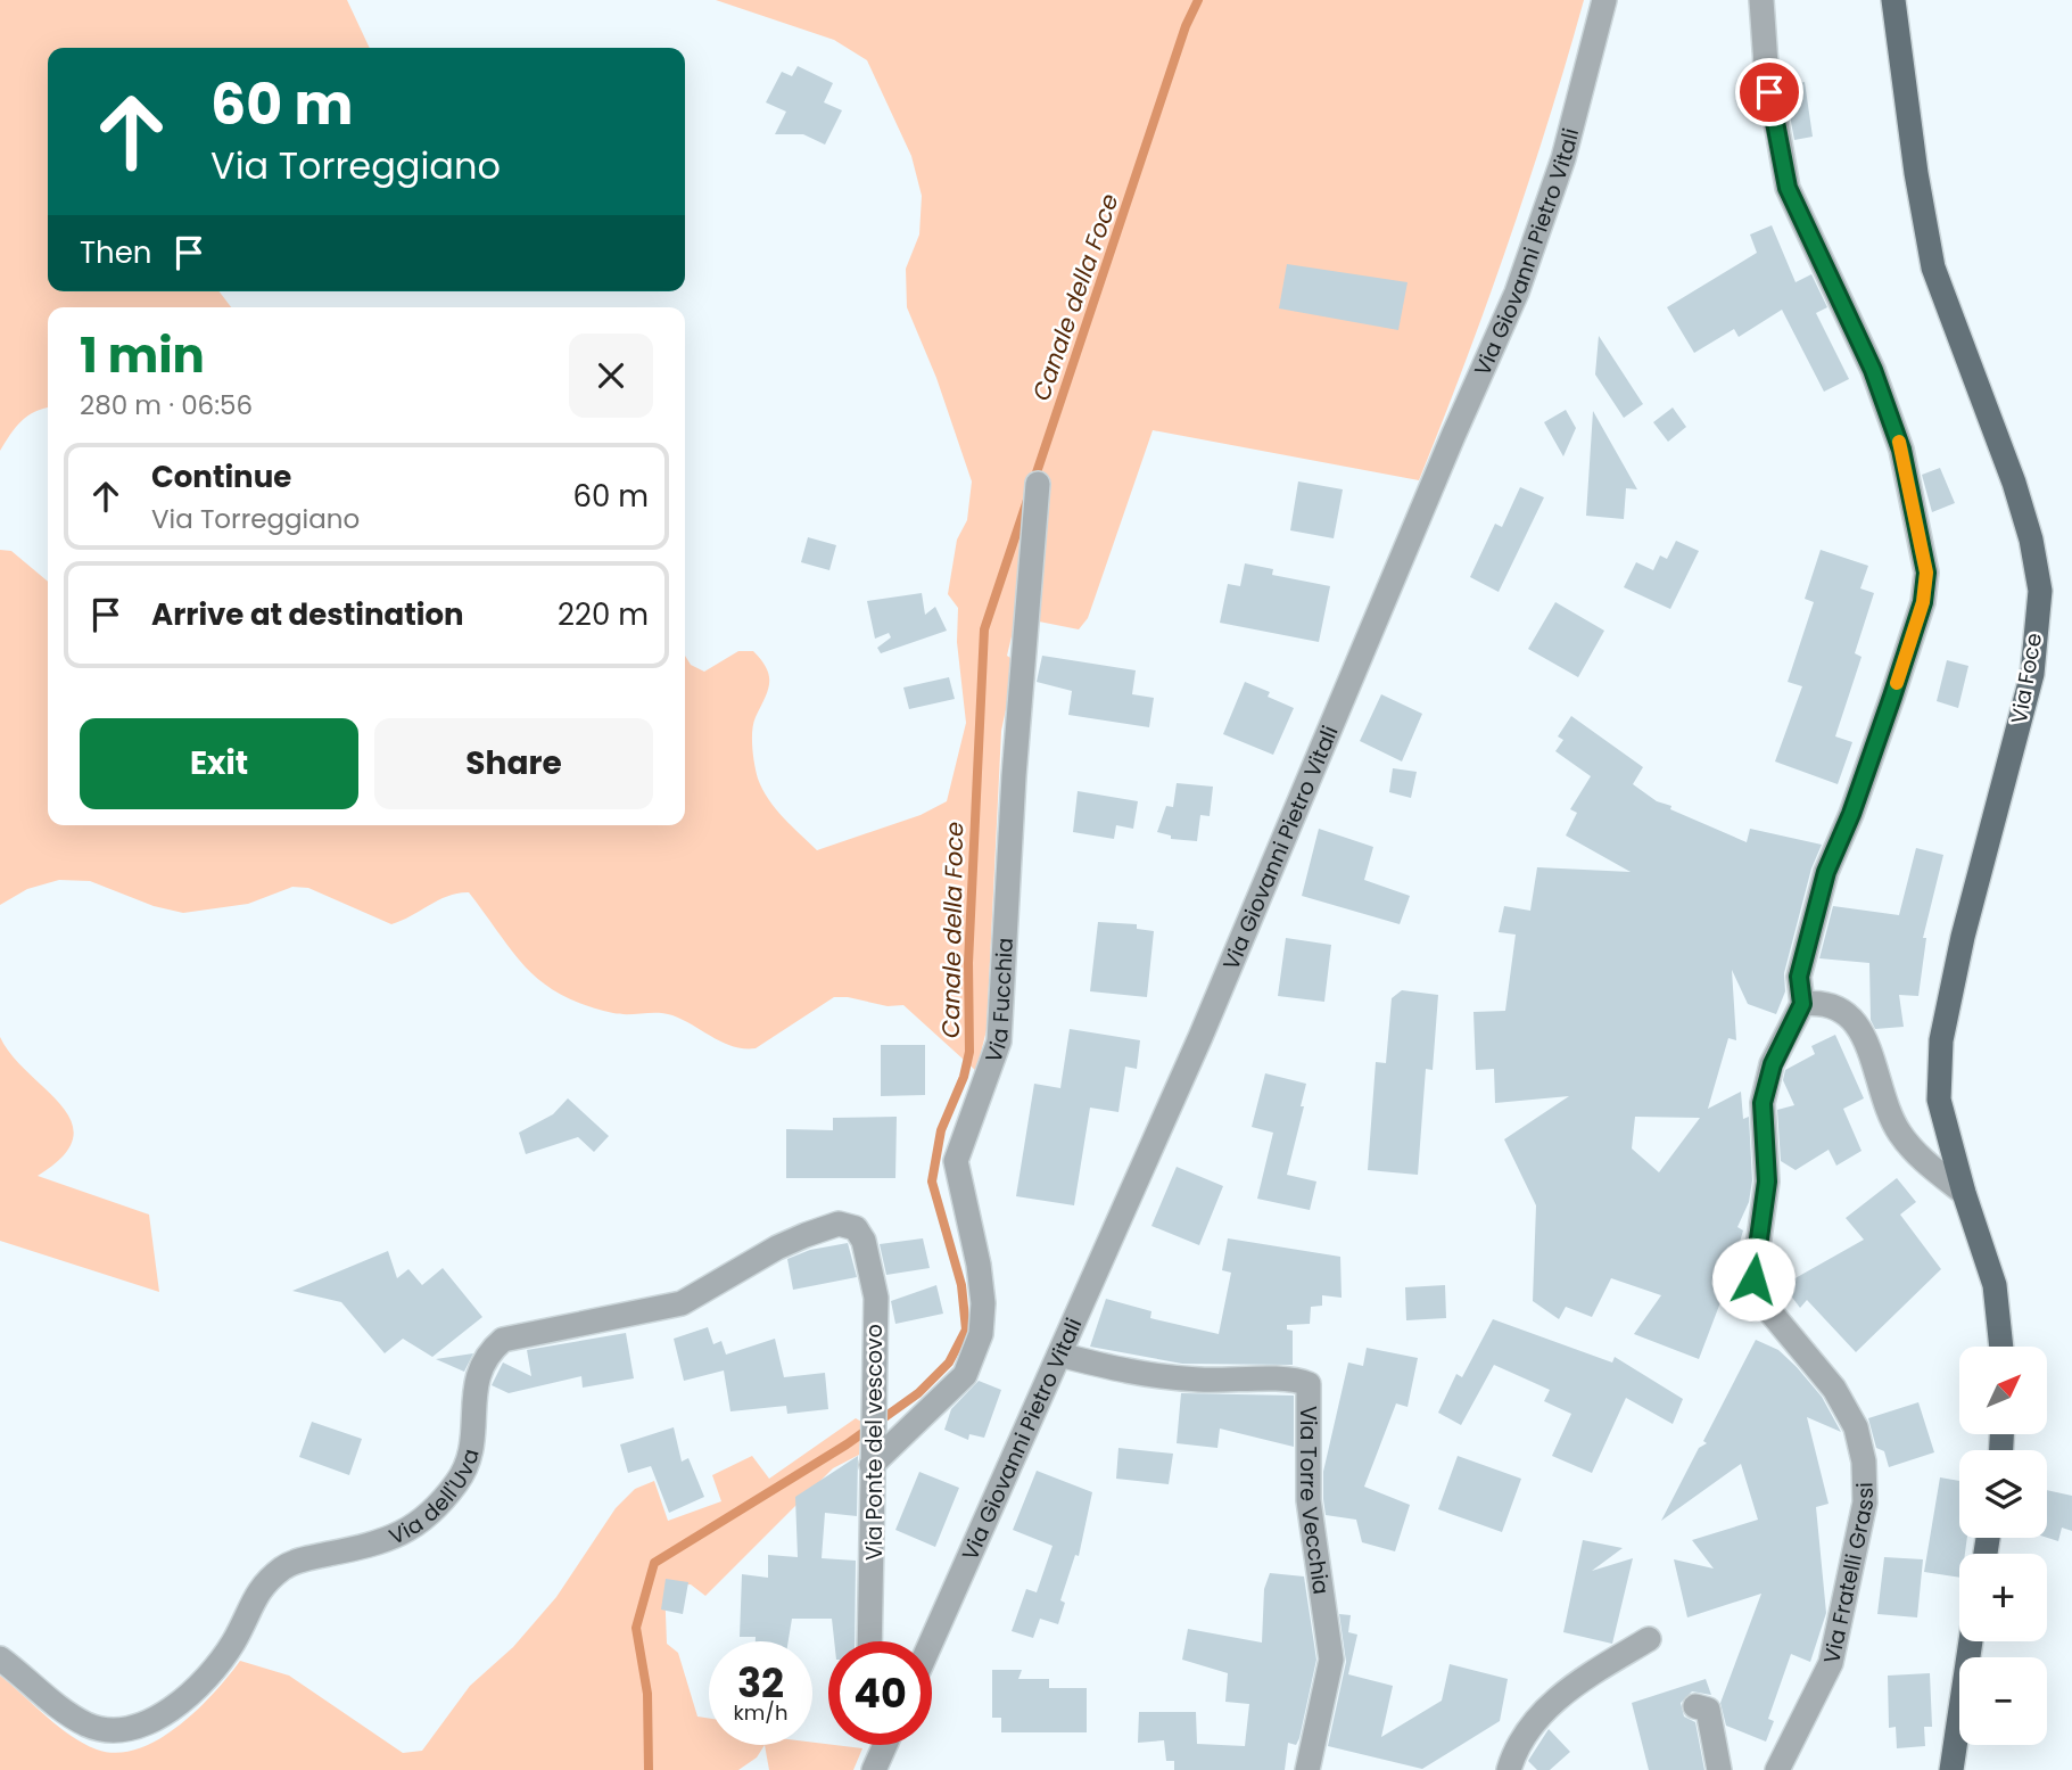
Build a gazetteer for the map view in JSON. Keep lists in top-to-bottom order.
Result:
{
  "streets": {
    "main road": ["Via Foce"],
    "street": [
      "Via Giovanni Pietro Vitali",
      "Via Fucchia",
      "Via Ponte del vescovo",
      "Via dell'Uva",
      "Via Torre Vecchia",
      "Via Fratelli Grassi"
    ]
  },
  "crossings": [
    ["Via Giovanni Pietro Vitali", "Via Torre Vecchia"],
    ["Via Fucchia", "Via Ponte del vescovo"],
    ["Via Ponte del vescovo", "Via dell'Uva"]
  ],
  "water": ["Canale della Foce"],
  "north": "top right",
  "page": {
    "turn": ["60 m", "Via Torreggiano"],
    "then": "Then",
    "heading": ["1 min", "280 m · 06:56"],
    "list": [
      {
        "name": "Continue",
        "note": "Via Torreggiano",
        "value": "60 m"
      },
      {
        "name": "Arrive at destination",
        "value": "220 m"
      }
    ],
    "buttons": ["Exit", "Share"],
    "map_buttons": ["+", "−"],
    "speed": "32 km/h",
    "limit": "40"
  }
}
